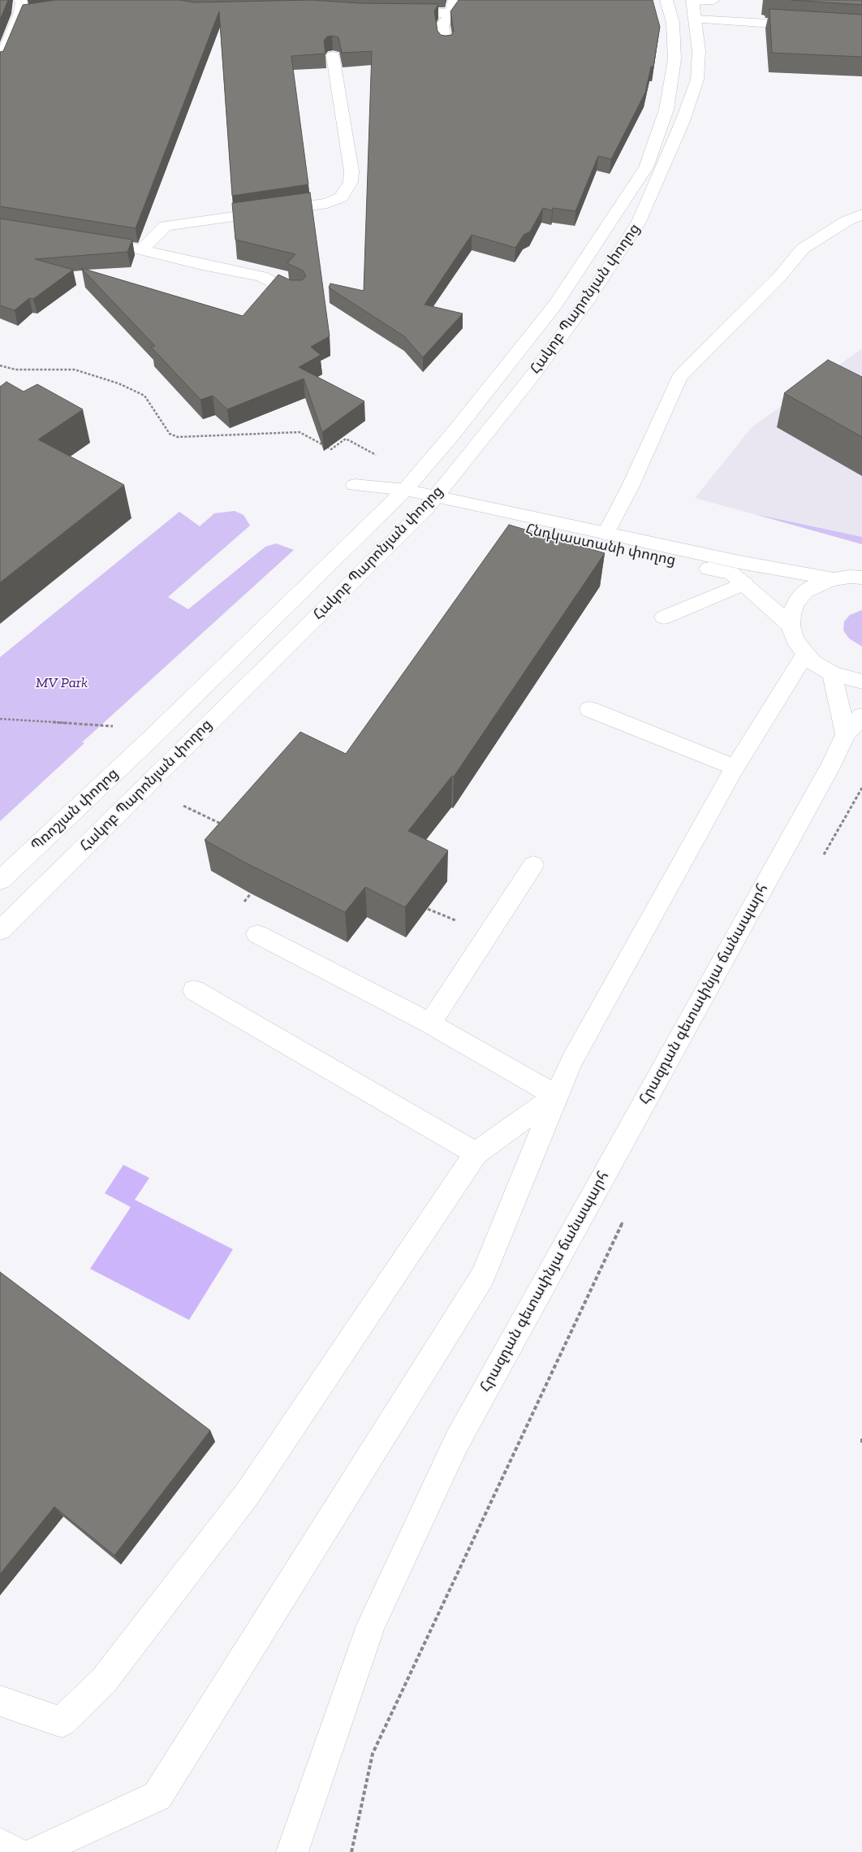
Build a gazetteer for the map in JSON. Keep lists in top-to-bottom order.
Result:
{
  "streets": {
    "main road": [
      "Հակոբ Պարոնյան փողոց",
      "Հնդկաստանի փողոց",
      "Պռոշյան փողոց",
      "Հրազդան գետափնյա ճանապարհ"
    ]
  },
  "crossings": [
    ["Հակոբ Պարոնյան փողոց", "Հնդկաստանի փողոց"],
    ["Հակոբ Պարոնյան փողոց", "Պռոշյան փողոց"]
  ],
  "parks": ["MV Park"]
}
